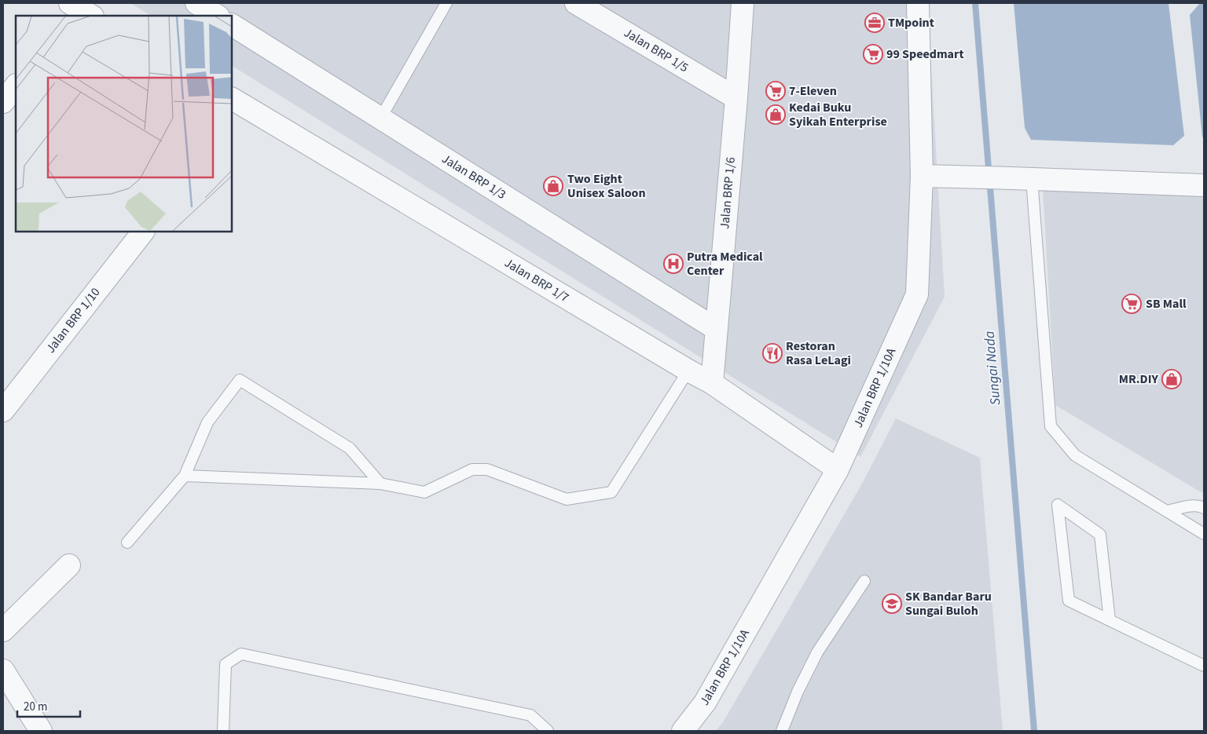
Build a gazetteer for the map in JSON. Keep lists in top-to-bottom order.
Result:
{
  "streets": {
    "street": [
      "Jalan BRP 1/5",
      "Jalan BRP 1/3",
      "Jalan BRP 1/6",
      "Jalan BRP 1/7",
      "Jalan BRP 1/10",
      "Jalan BRP 1/10A"
    ]
  },
  "crossings": [
    ["Jalan BRP 1/5", "Jalan BRP 1/6"],
    ["Jalan BRP 1/3", "Jalan BRP 1/6"],
    ["Jalan BRP 1/6", "Jalan BRP 1/7"],
    ["Jalan BRP 1/7", "Jalan BRP 1/10A"]
  ],
  "water": ["Sungai Nada"],
  "places": {
    "office": ["TMpoint"],
    "supermarket": ["99 Speedmart", "7-Eleven", "SB Mall"],
    "shop": ["Kedai Buku Syikah Enterprise", "Two Eight Unisex Saloon", "MR.DIY"],
    "hospital": ["Putra Medical Center"],
    "restaurant": ["Restoran Rasa LeLagi"],
    "school or university": ["SK Bandar Baru Sungai Buloh"]
  },
  "scale_bar": "20 m"
}
